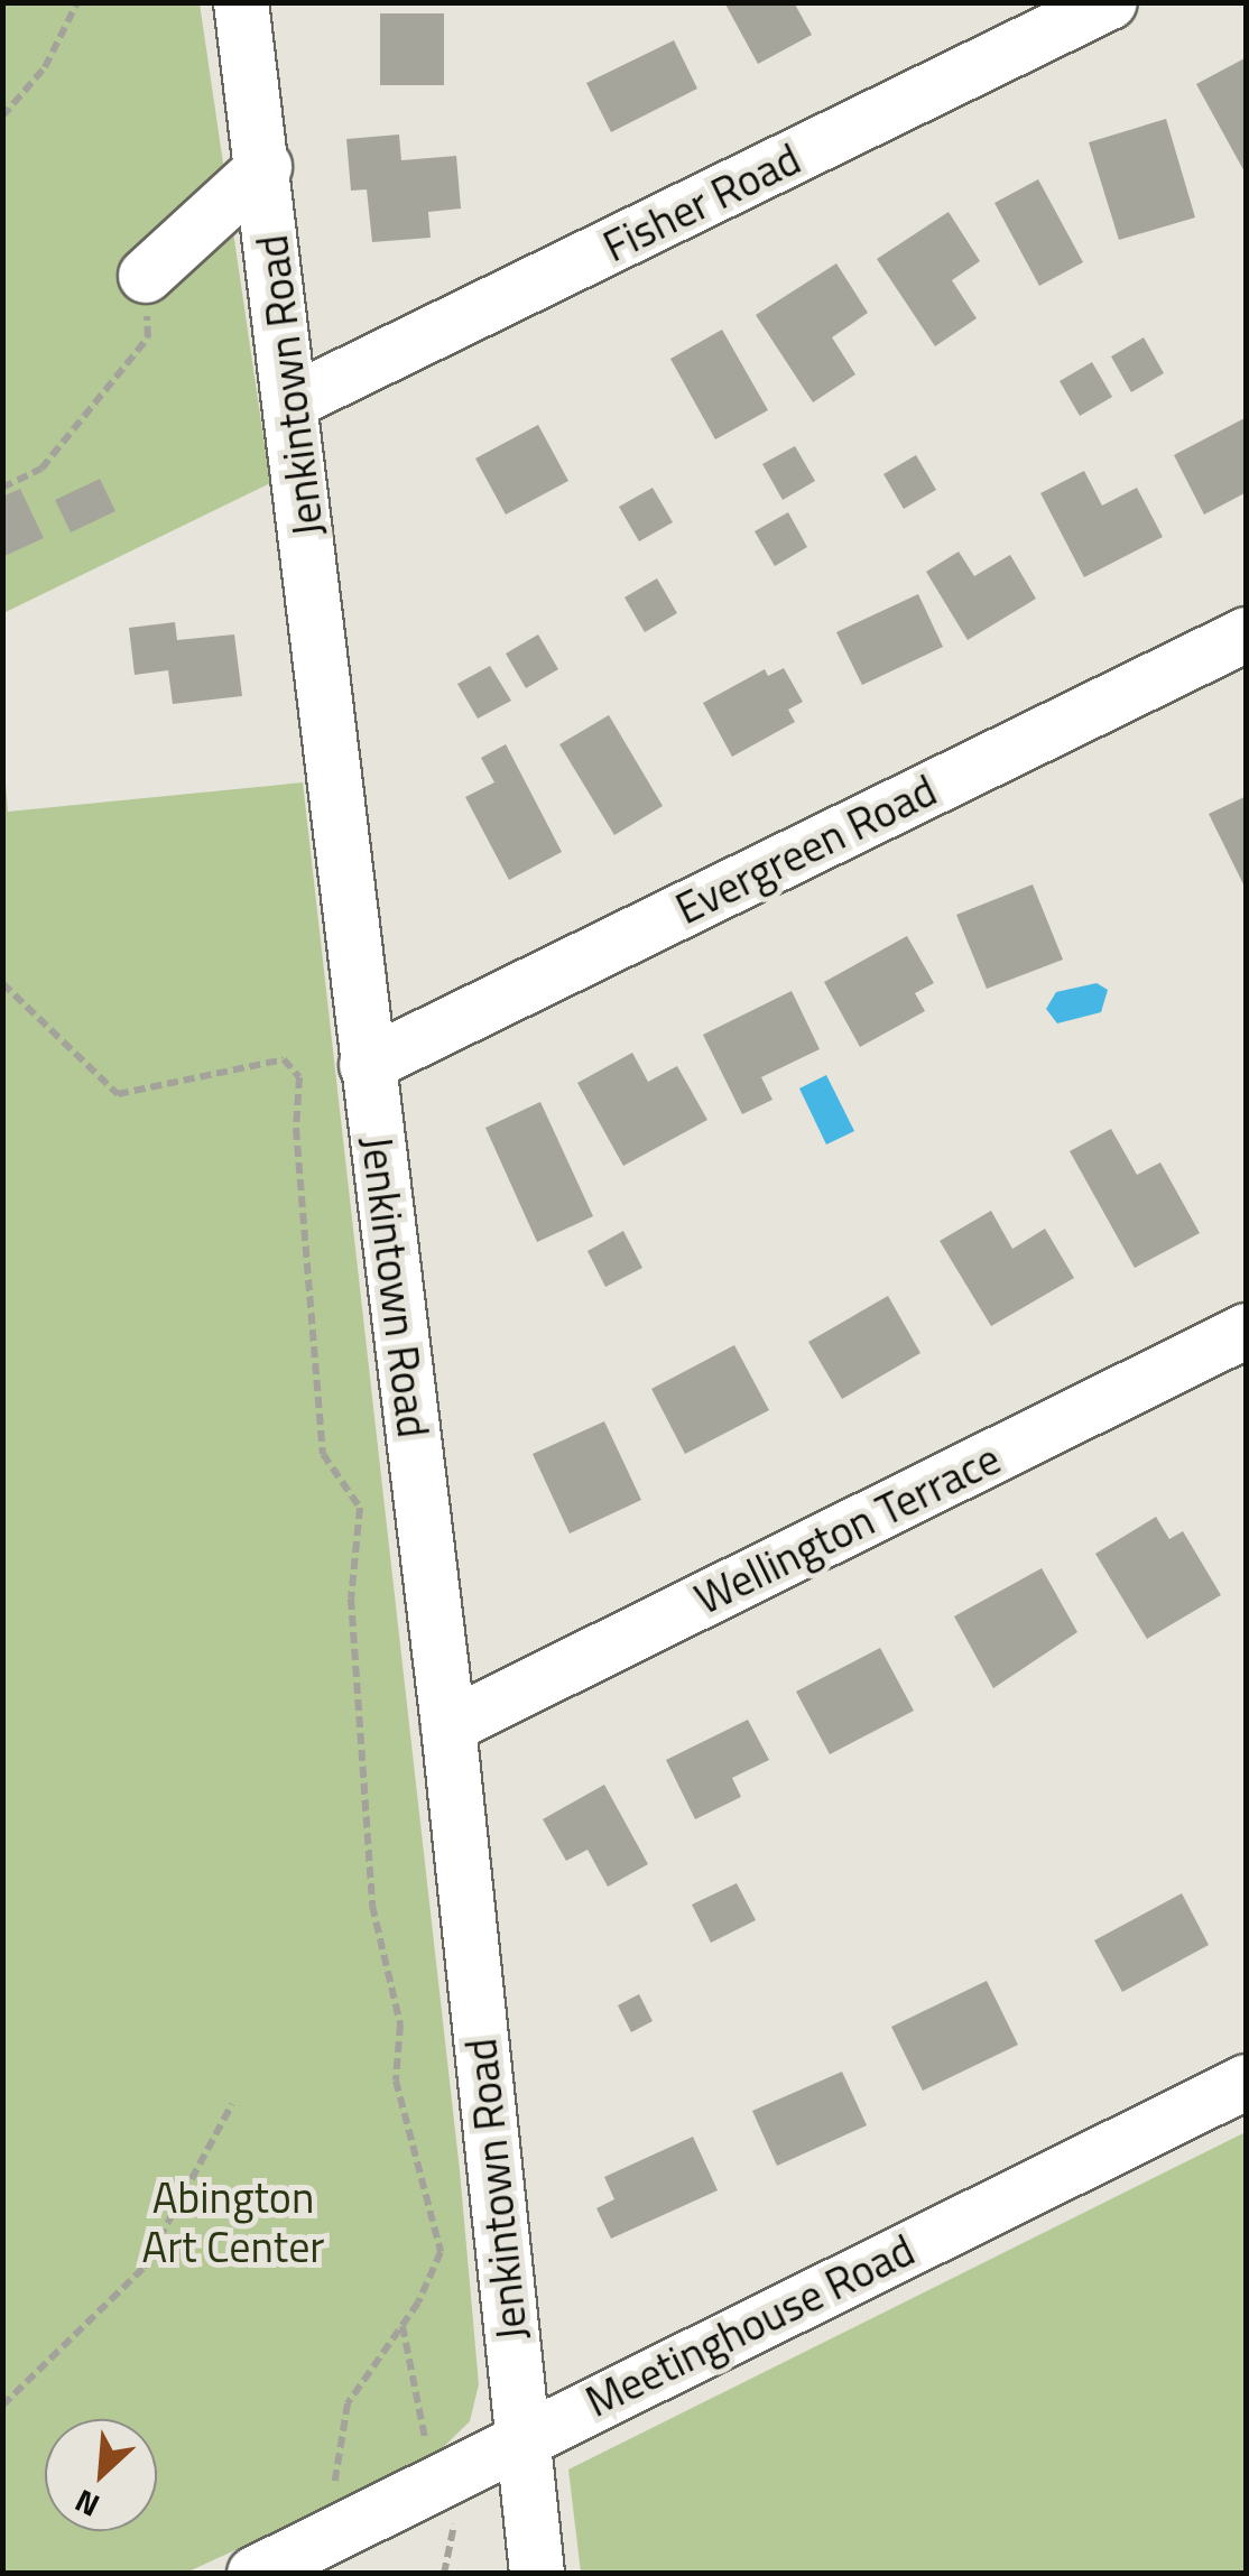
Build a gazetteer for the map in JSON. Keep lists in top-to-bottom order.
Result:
{
  "streets": {
    "street": [
      "Fisher Road",
      "Jenkintown Road",
      "Evergreen Road",
      "Wellington Terrace",
      "Meetinghouse Road"
    ]
  },
  "crossings": [
    ["Fisher Road", "Jenkintown Road"],
    ["Jenkintown Road", "Evergreen Road"],
    ["Jenkintown Road", "Wellington Terrace"],
    ["Jenkintown Road", "Meetinghouse Road"]
  ],
  "parks": ["Abington Art Center"],
  "north": "bottom left"
}
